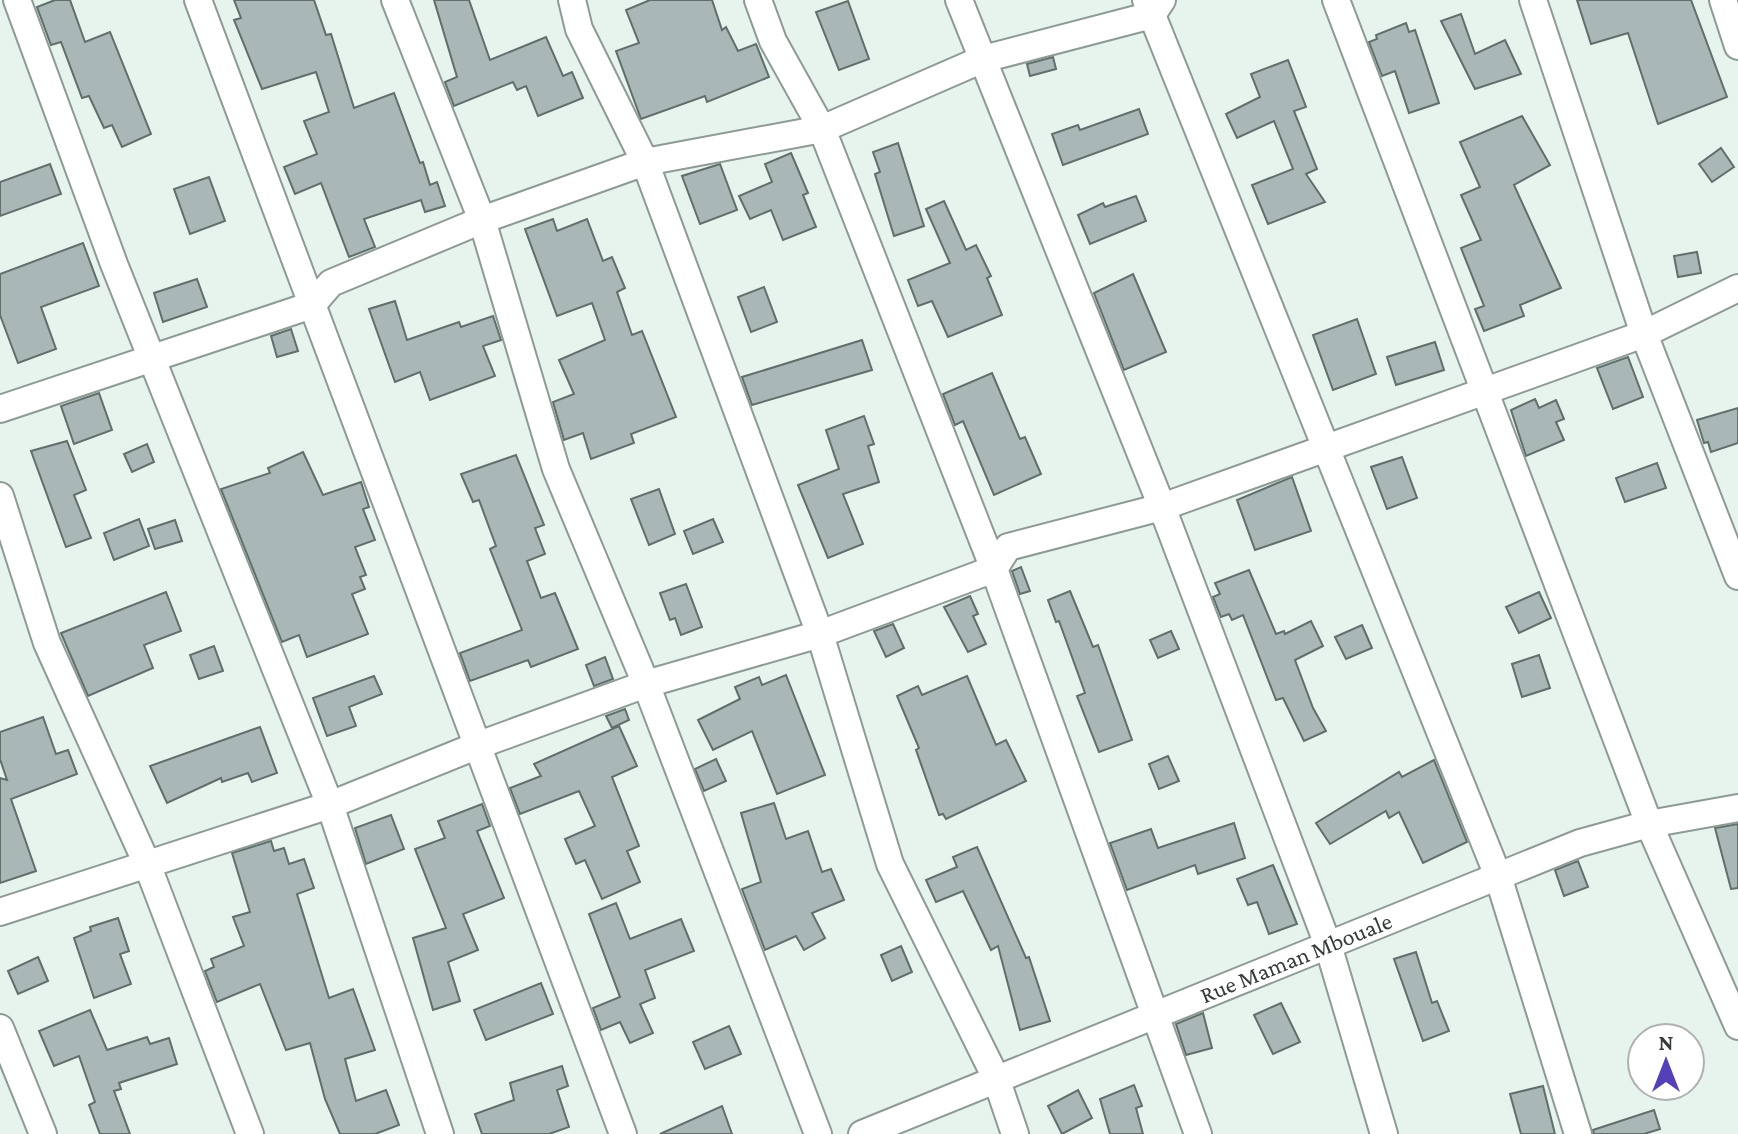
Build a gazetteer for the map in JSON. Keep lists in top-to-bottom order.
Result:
{
  "streets": {
    "street": ["Rue Maman Mbouale"]
  },
  "north": "top"
}
